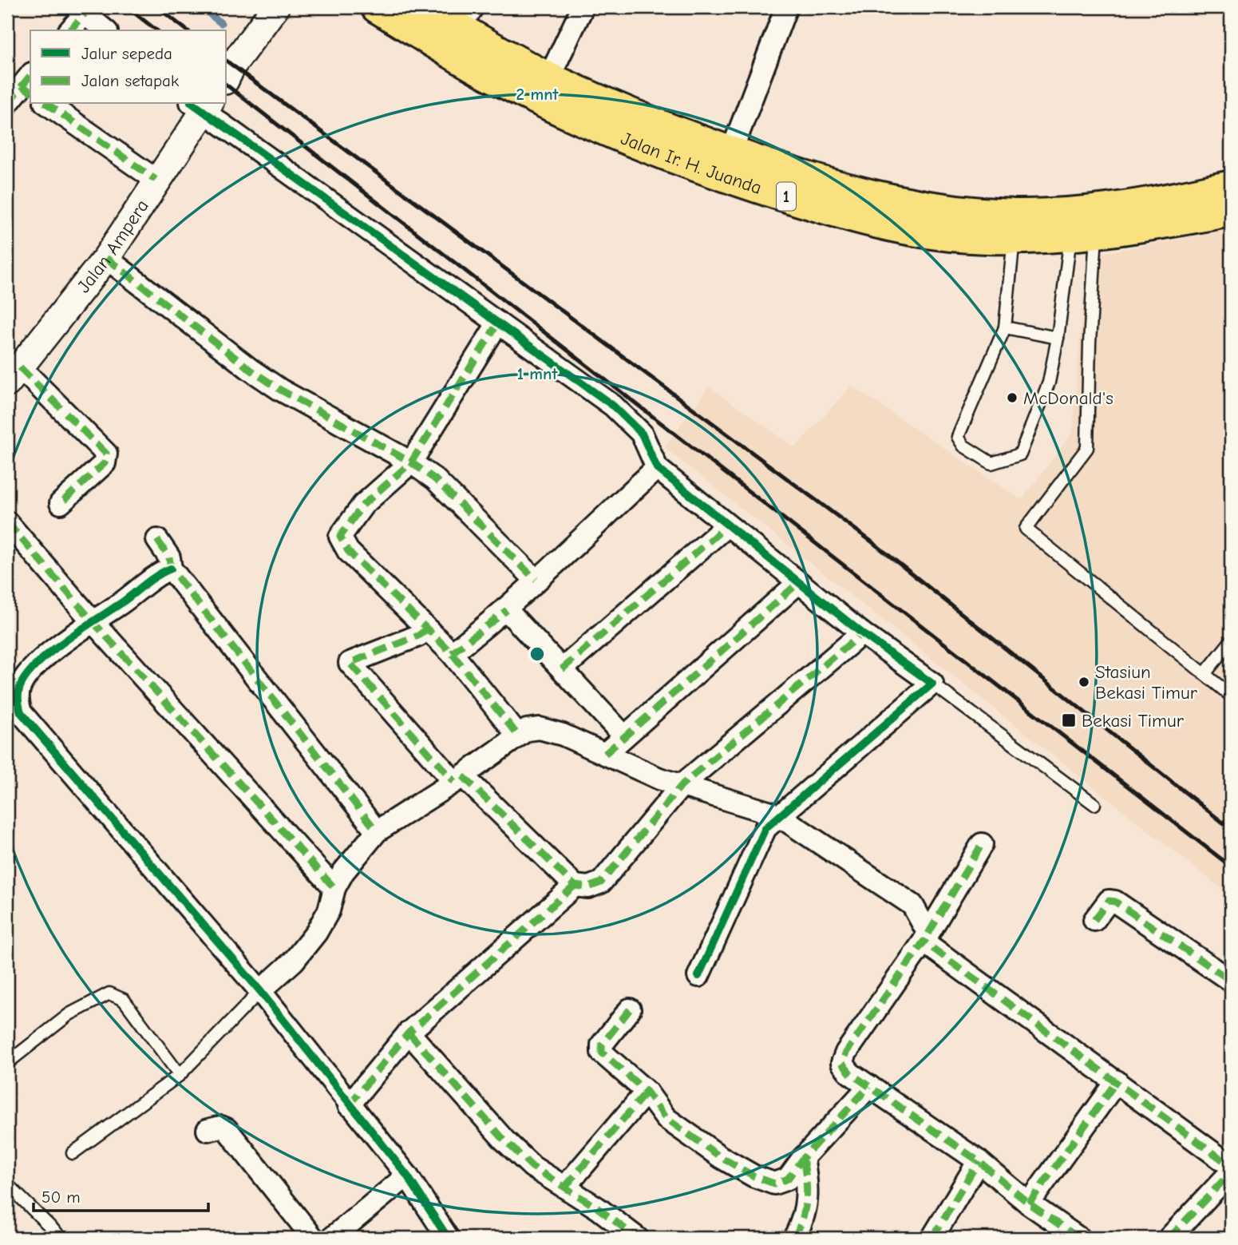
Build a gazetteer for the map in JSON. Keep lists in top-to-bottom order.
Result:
{
  "streets": {
    "highway": ["Jalan Ir. H. Juanda", "1"],
    "street": ["Jalan Ampera"]
  },
  "places": {
    "other": ["McDonald's", "Stasiun Bekasi Timur"],
    "transit": ["Bekasi Timur"]
  },
  "legend": ["Jalur sepeda", "Jalan setapak"],
  "scale_bar": "50 m",
  "rings": ["2 mnt", "1 mnt"]
}
